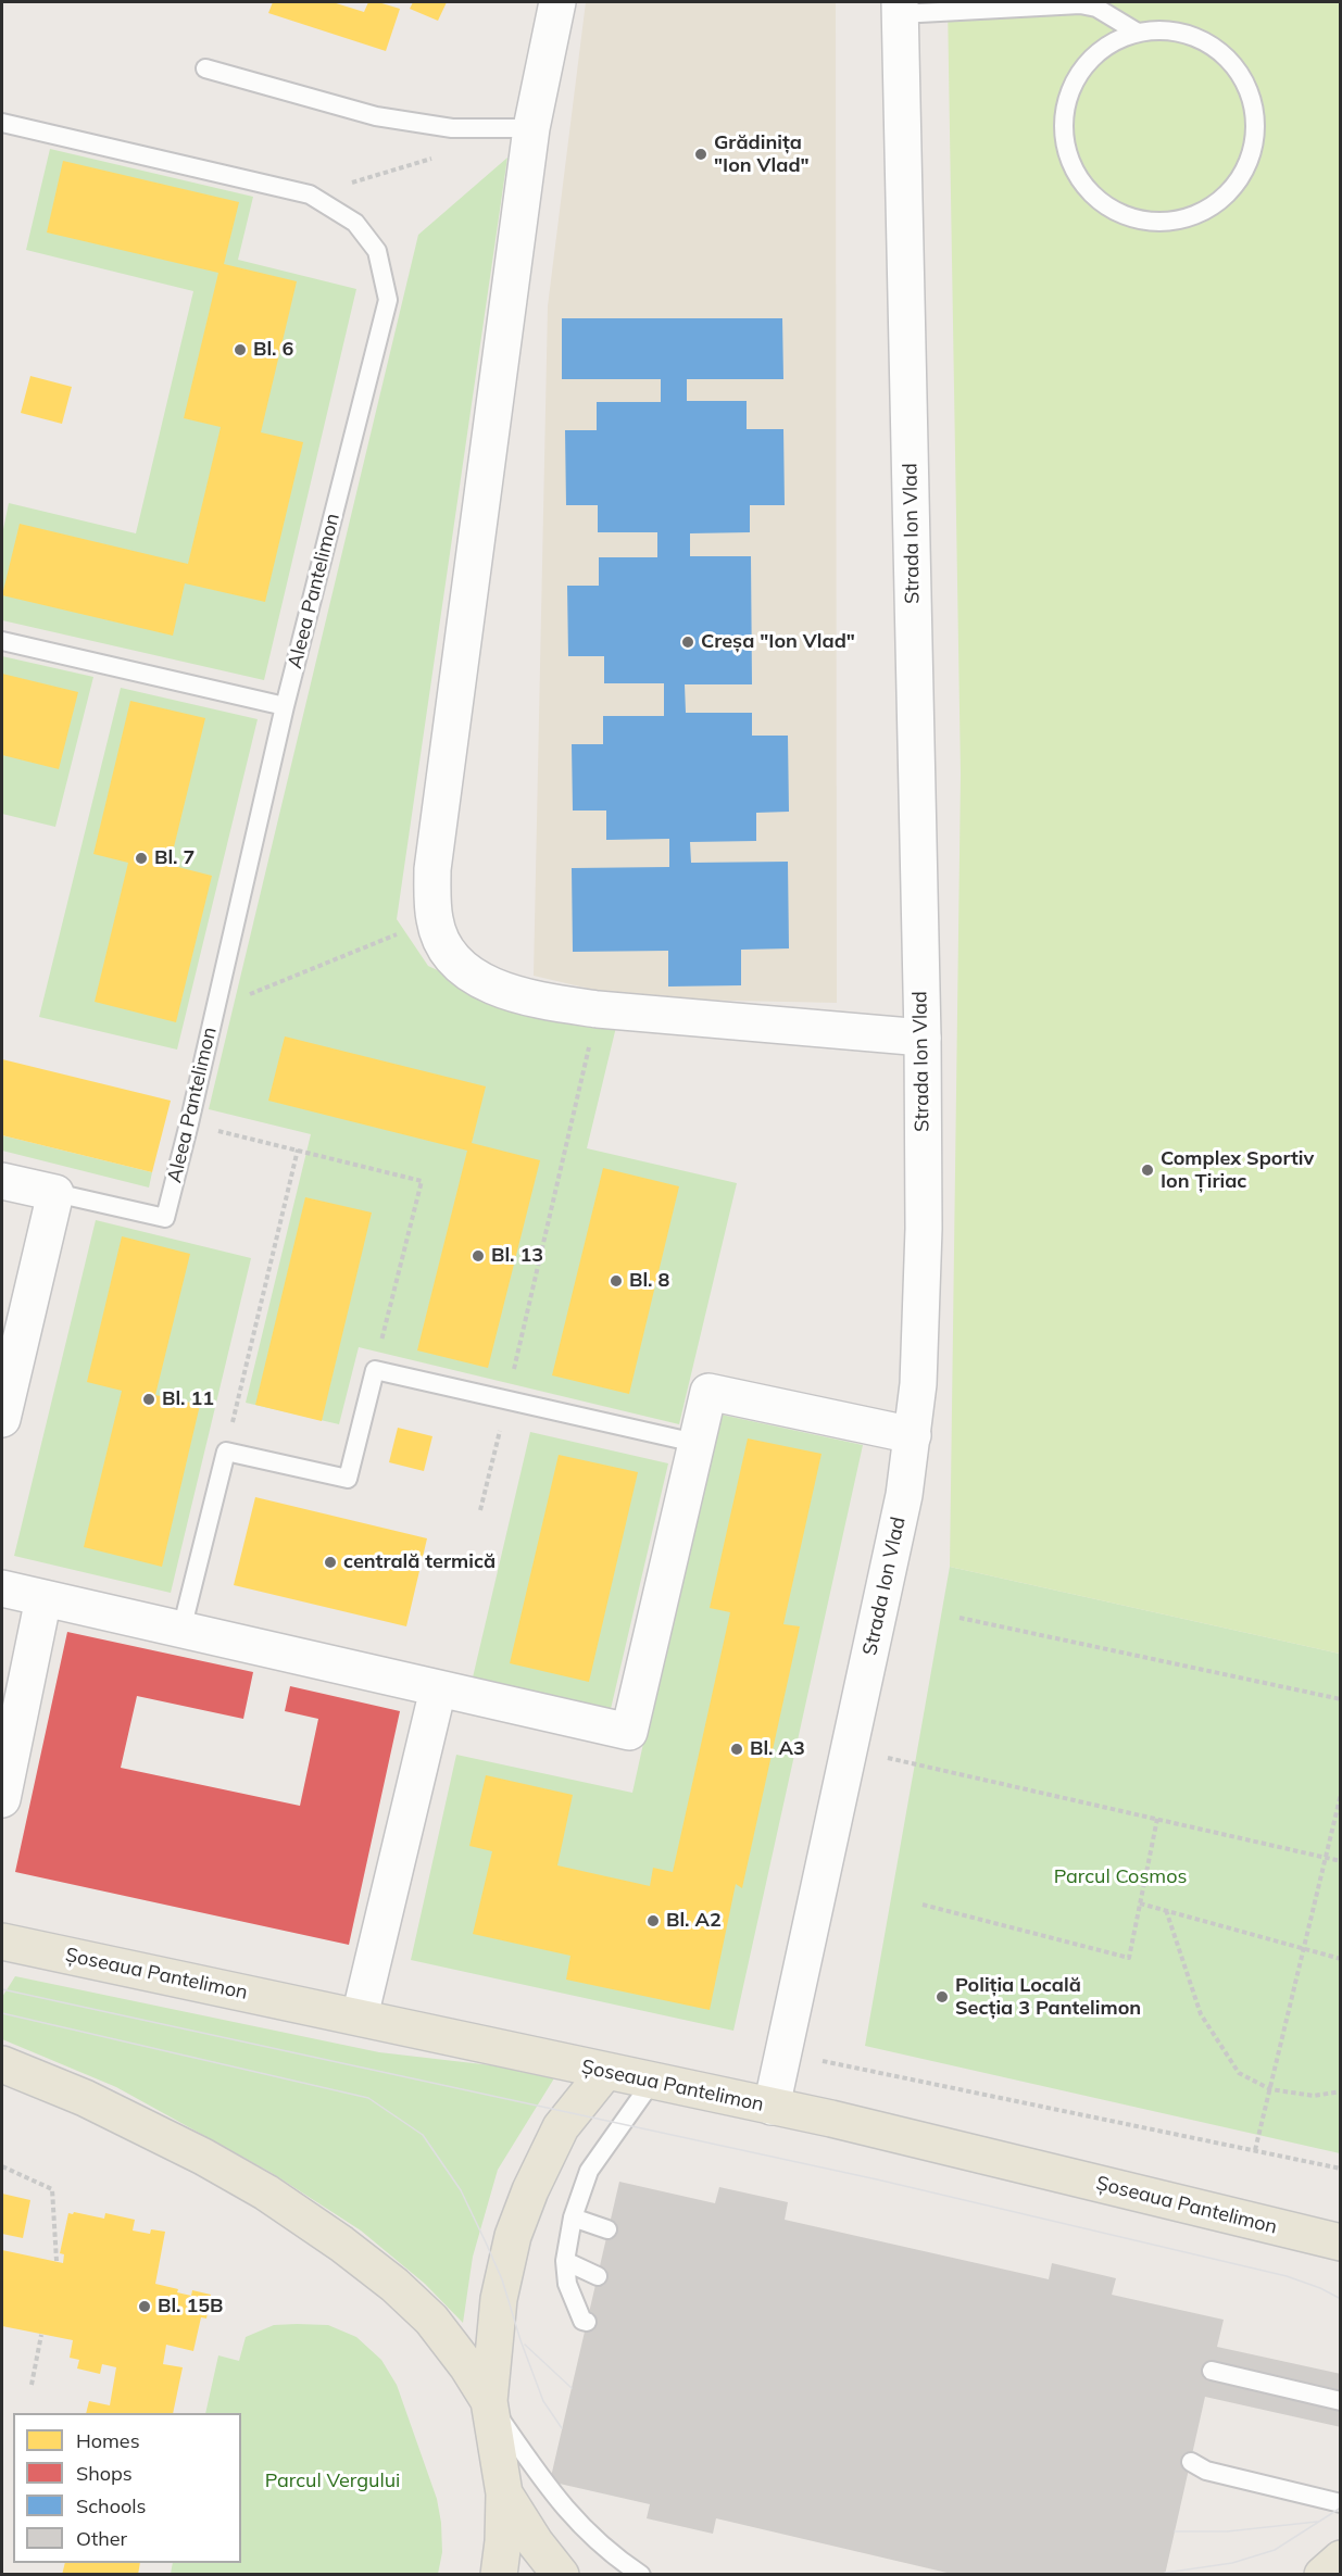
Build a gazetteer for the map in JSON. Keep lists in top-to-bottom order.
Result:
{
  "streets": {
    "main road": ["Șoseaua Pantelimon"],
    "street": ["Strada Ion Vlad", "Aleea Pantelimon"]
  },
  "crossings": [
    ["Strada Ion Vlad", "Șoseaua Pantelimon"]
  ],
  "parks": ["Parcul Cosmos", "Parcul Vergului"],
  "places": [
    "Grădinița \"Ion Vlad\"",
    "Bl. 6",
    "Creșa \"Ion Vlad\"",
    "Bl. 7",
    "Complex Sportiv Ion Țiriac",
    "Bl. 13",
    "Bl. 8",
    "Bl. 11",
    "centrală termică",
    "Bl. A3",
    "Bl. A2",
    "Poliția Locală Secția 3 Pantelimon",
    "Bl. 15B"
  ],
  "legend": [
    "Homes",
    "Shops",
    "Schools",
    "Other"
  ]
}
